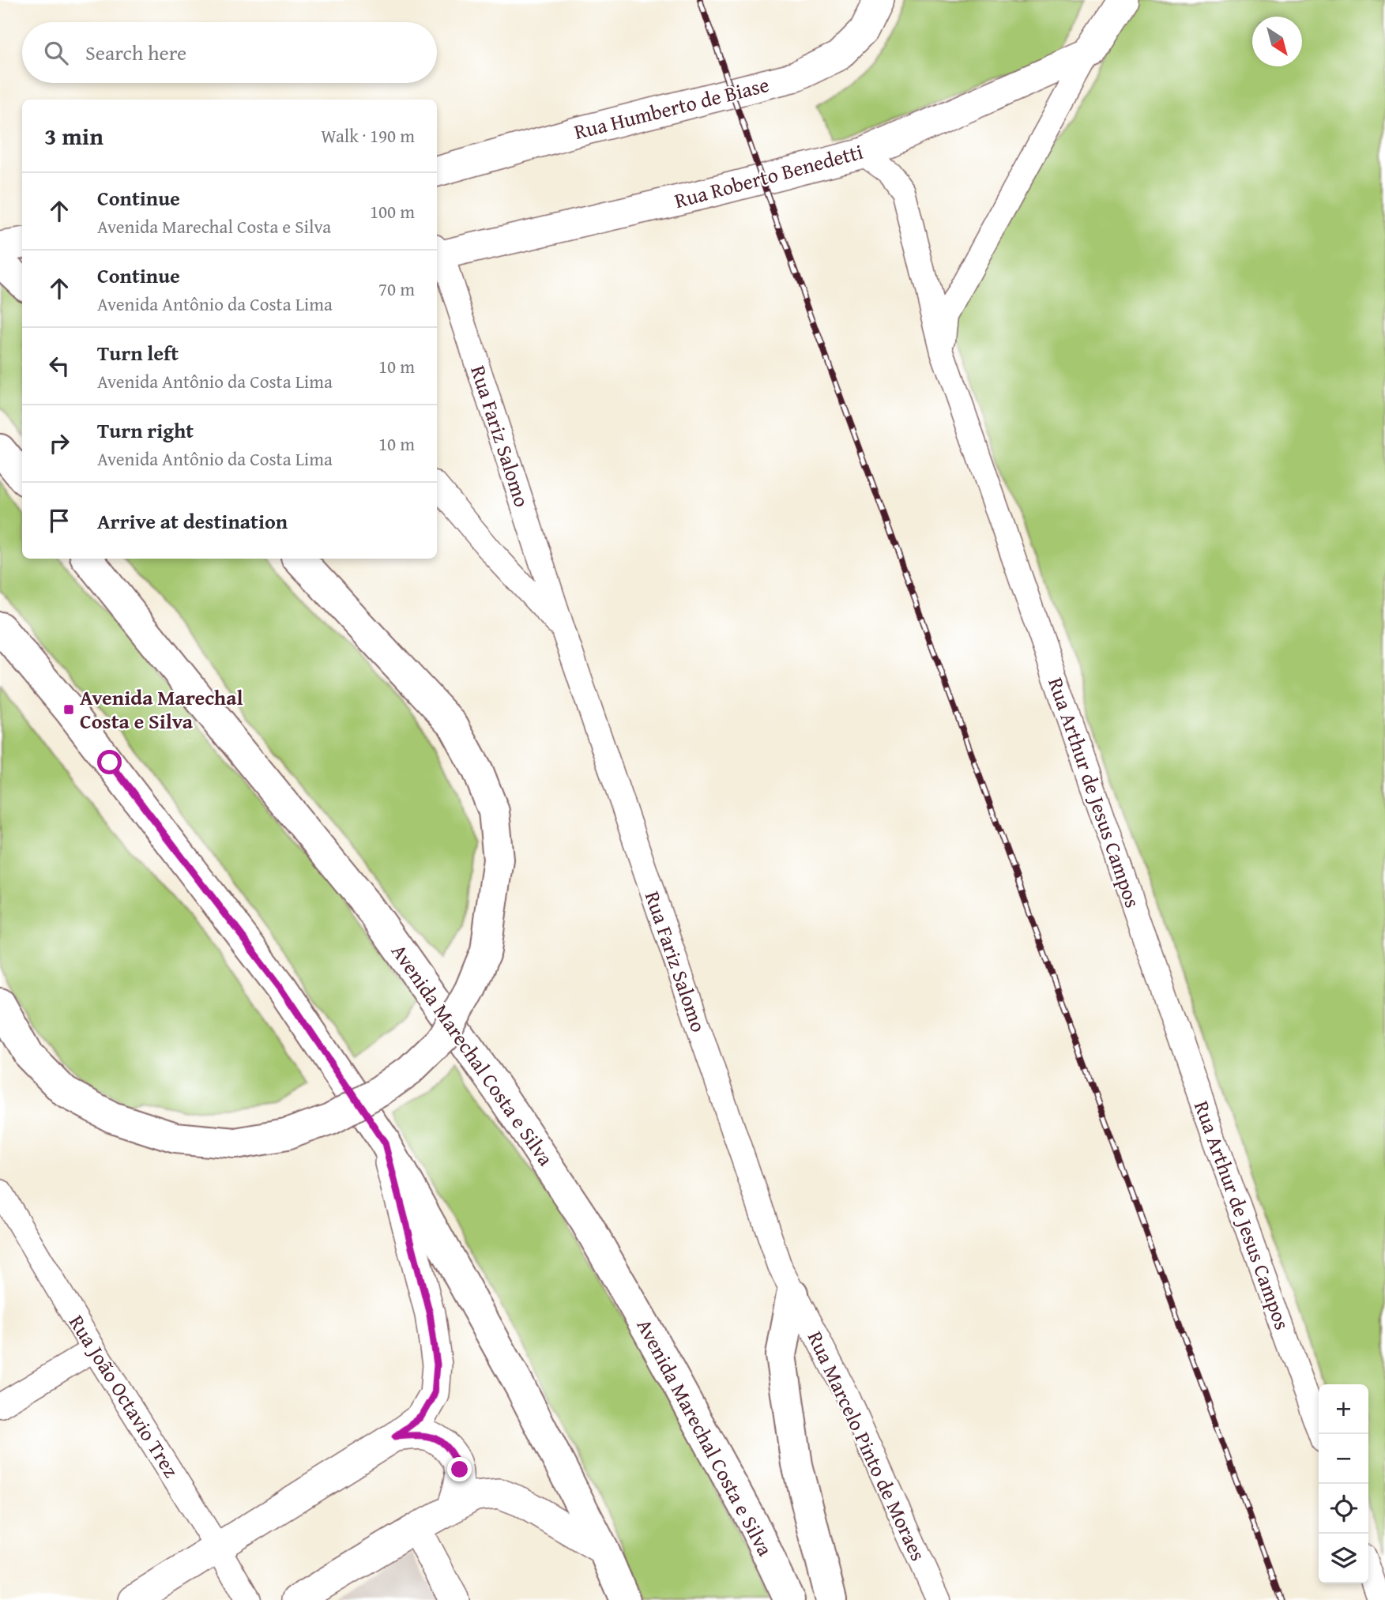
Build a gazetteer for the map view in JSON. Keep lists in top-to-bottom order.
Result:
{
  "streets": {
    "main road": ["Avenida Marechal Costa e Silva"],
    "street": [
      "Rua Humberto de Biase",
      "Rua Roberto Benedetti",
      "Rua Fariz Salomo",
      "Rua Arthur de Jesus Campos",
      "Rua João Octavio Trez",
      "Rua Marcelo Pinto de Moraes"
    ]
  },
  "crossings": [
    ["Rua Roberto Benedetti", "Rua Fariz Salomo"],
    ["Rua Roberto Benedetti", "Rua Arthur de Jesus Campos"],
    ["Rua Fariz Salomo", "Rua Marcelo Pinto de Moraes"]
  ],
  "places": {
    "transit": ["Avenida Marechal Costa e Silva"]
  },
  "north": "bottom right",
  "page": {
    "search": "Search here",
    "heading": ["3 min", "Walk · 190 m"],
    "list": [
      ["Continue", "Avenida Marechal Costa e Silva", "100 m"],
      ["Continue", "Avenida Antônio da Costa Lima", "70 m"],
      ["Turn left", "Avenida Antônio da Costa Lima", "10 m"],
      ["Turn right", "Avenida Antônio da Costa Lima", "10 m"],
      "Arrive at destination"
    ],
    "map_buttons": ["+", "−"]
  }
}
